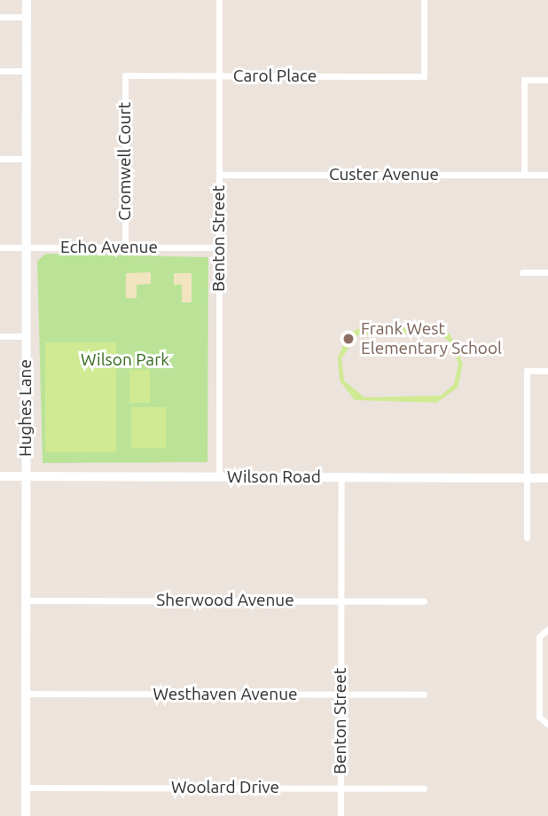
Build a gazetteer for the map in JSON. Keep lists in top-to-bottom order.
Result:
{
  "streets": {
    "street": [
      "Carol Place",
      "Cromwell Court",
      "Custer Avenue",
      "Benton Street",
      "Echo Avenue",
      "Hughes Lane",
      "Wilson Road",
      "Sherwood Avenue",
      "Westhaven Avenue",
      "Woolard Drive"
    ]
  },
  "crossings": [
    ["Carol Place", "Cromwell Court"],
    ["Carol Place", "Benton Street"],
    ["Cromwell Court", "Echo Avenue"],
    ["Custer Avenue", "Benton Street"],
    ["Benton Street", "Echo Avenue"],
    ["Benton Street", "Wilson Road"],
    ["Benton Street", "Sherwood Avenue"],
    ["Benton Street", "Westhaven Avenue"],
    ["Benton Street", "Woolard Drive"],
    ["Echo Avenue", "Hughes Lane"],
    ["Hughes Lane", "Wilson Road"],
    ["Hughes Lane", "Sherwood Avenue"],
    ["Hughes Lane", "Westhaven Avenue"],
    ["Hughes Lane", "Woolard Drive"]
  ],
  "parks": ["Wilson Park"],
  "places": ["Frank West Elementary School"]
}
